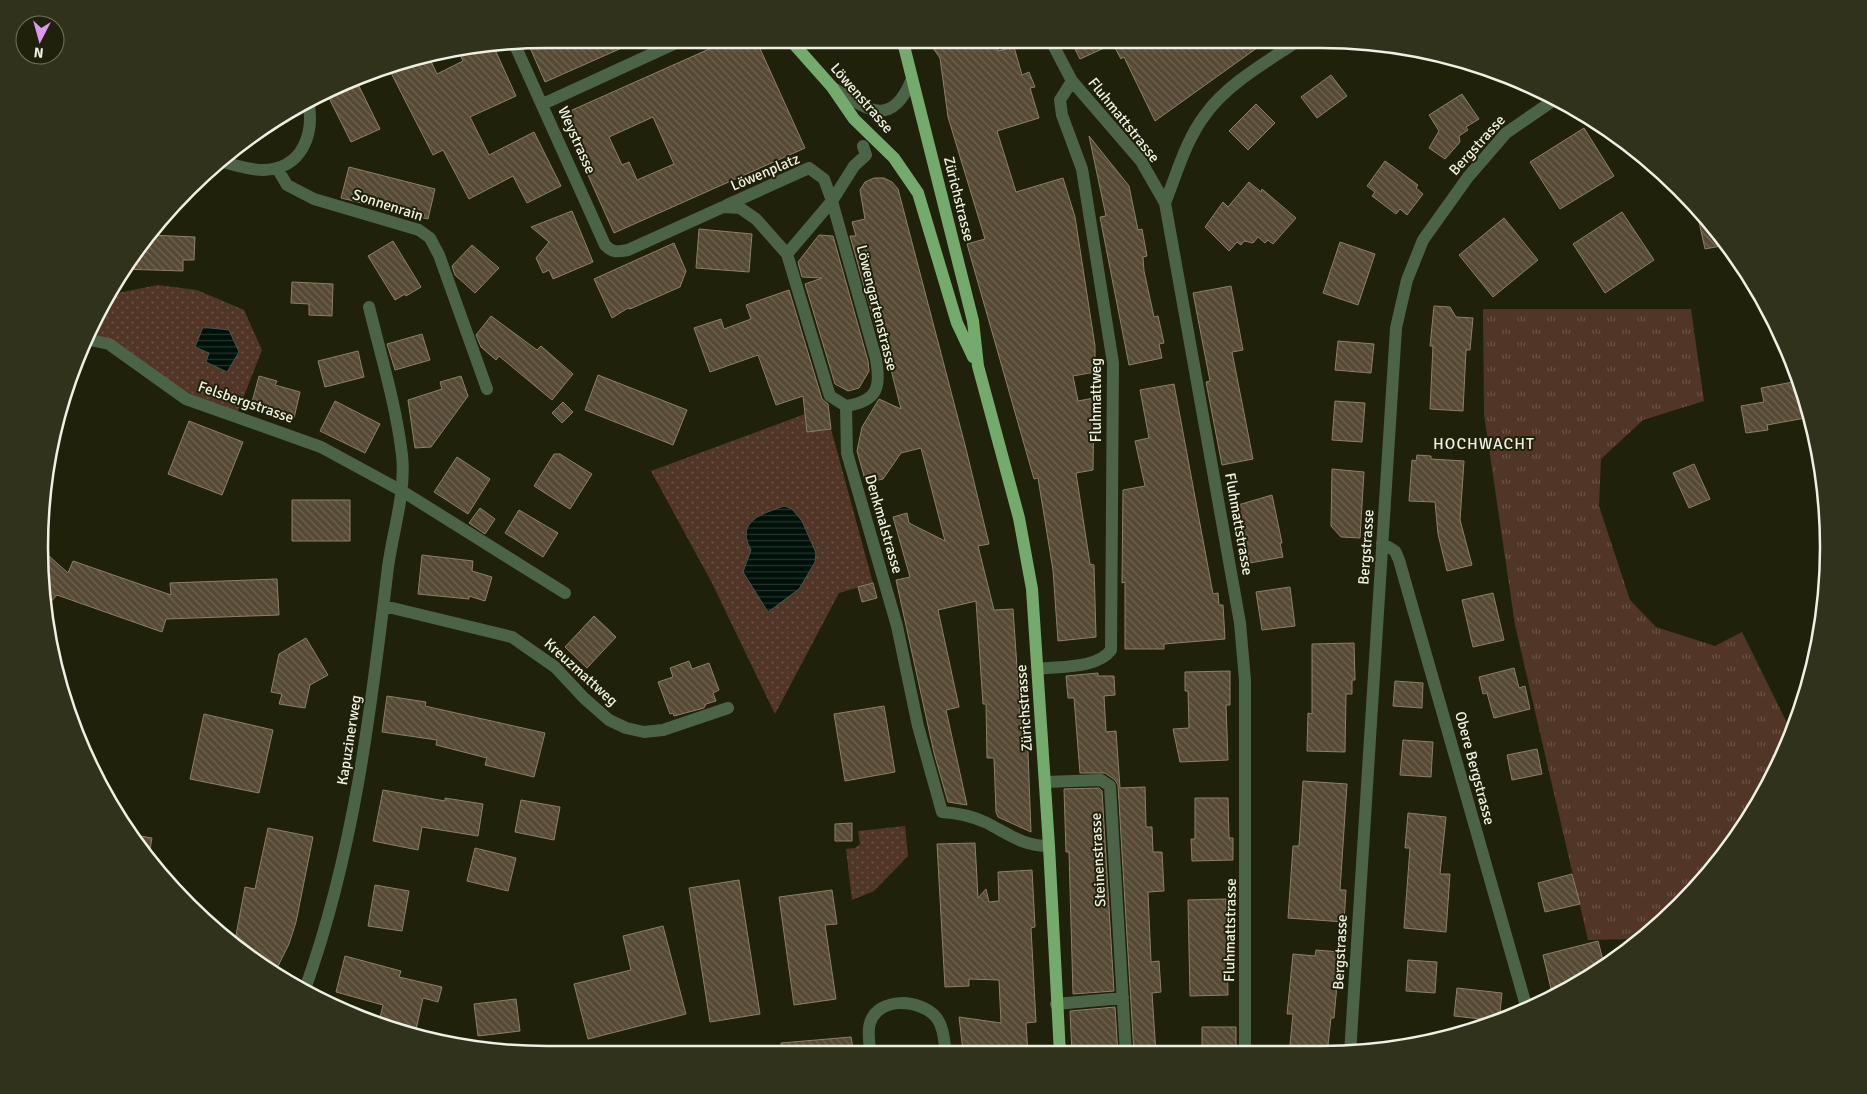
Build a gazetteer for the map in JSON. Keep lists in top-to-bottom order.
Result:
{
  "streets": {
    "main road": ["Löwenstrasse", "Zürichstrasse"],
    "street": [
      "Fluhmattstrasse",
      "Weystrasse",
      "Bergstrasse",
      "Löwenplatz",
      "Sonnenrain",
      "Löwengartenstrasse",
      "Fluhmattweg",
      "Felsbergstrasse",
      "Denkmalstrasse",
      "Kreuzmattweg",
      "Kapuzinerweg",
      "Obere Bergstrasse",
      "Steinenstrasse"
    ]
  },
  "crossings": [
    ["Löwenstrasse", "Zürichstrasse"],
    ["Fluhmattstrasse", "Fluhmattweg"],
    ["Weystrasse", "Löwenplatz"],
    ["Bergstrasse", "Obere Bergstrasse"],
    ["Löwenplatz", "Löwengartenstrasse"],
    ["Zürichstrasse", "Fluhmattweg"],
    ["Zürichstrasse", "Denkmalstrasse"],
    ["Zürichstrasse", "Steinenstrasse"],
    ["Löwengartenstrasse", "Denkmalstrasse"],
    ["Felsbergstrasse", "Kapuzinerweg"],
    ["Kreuzmattweg", "Kapuzinerweg"]
  ],
  "districts": ["HOCHWACHT"],
  "north": "bottom"
}
